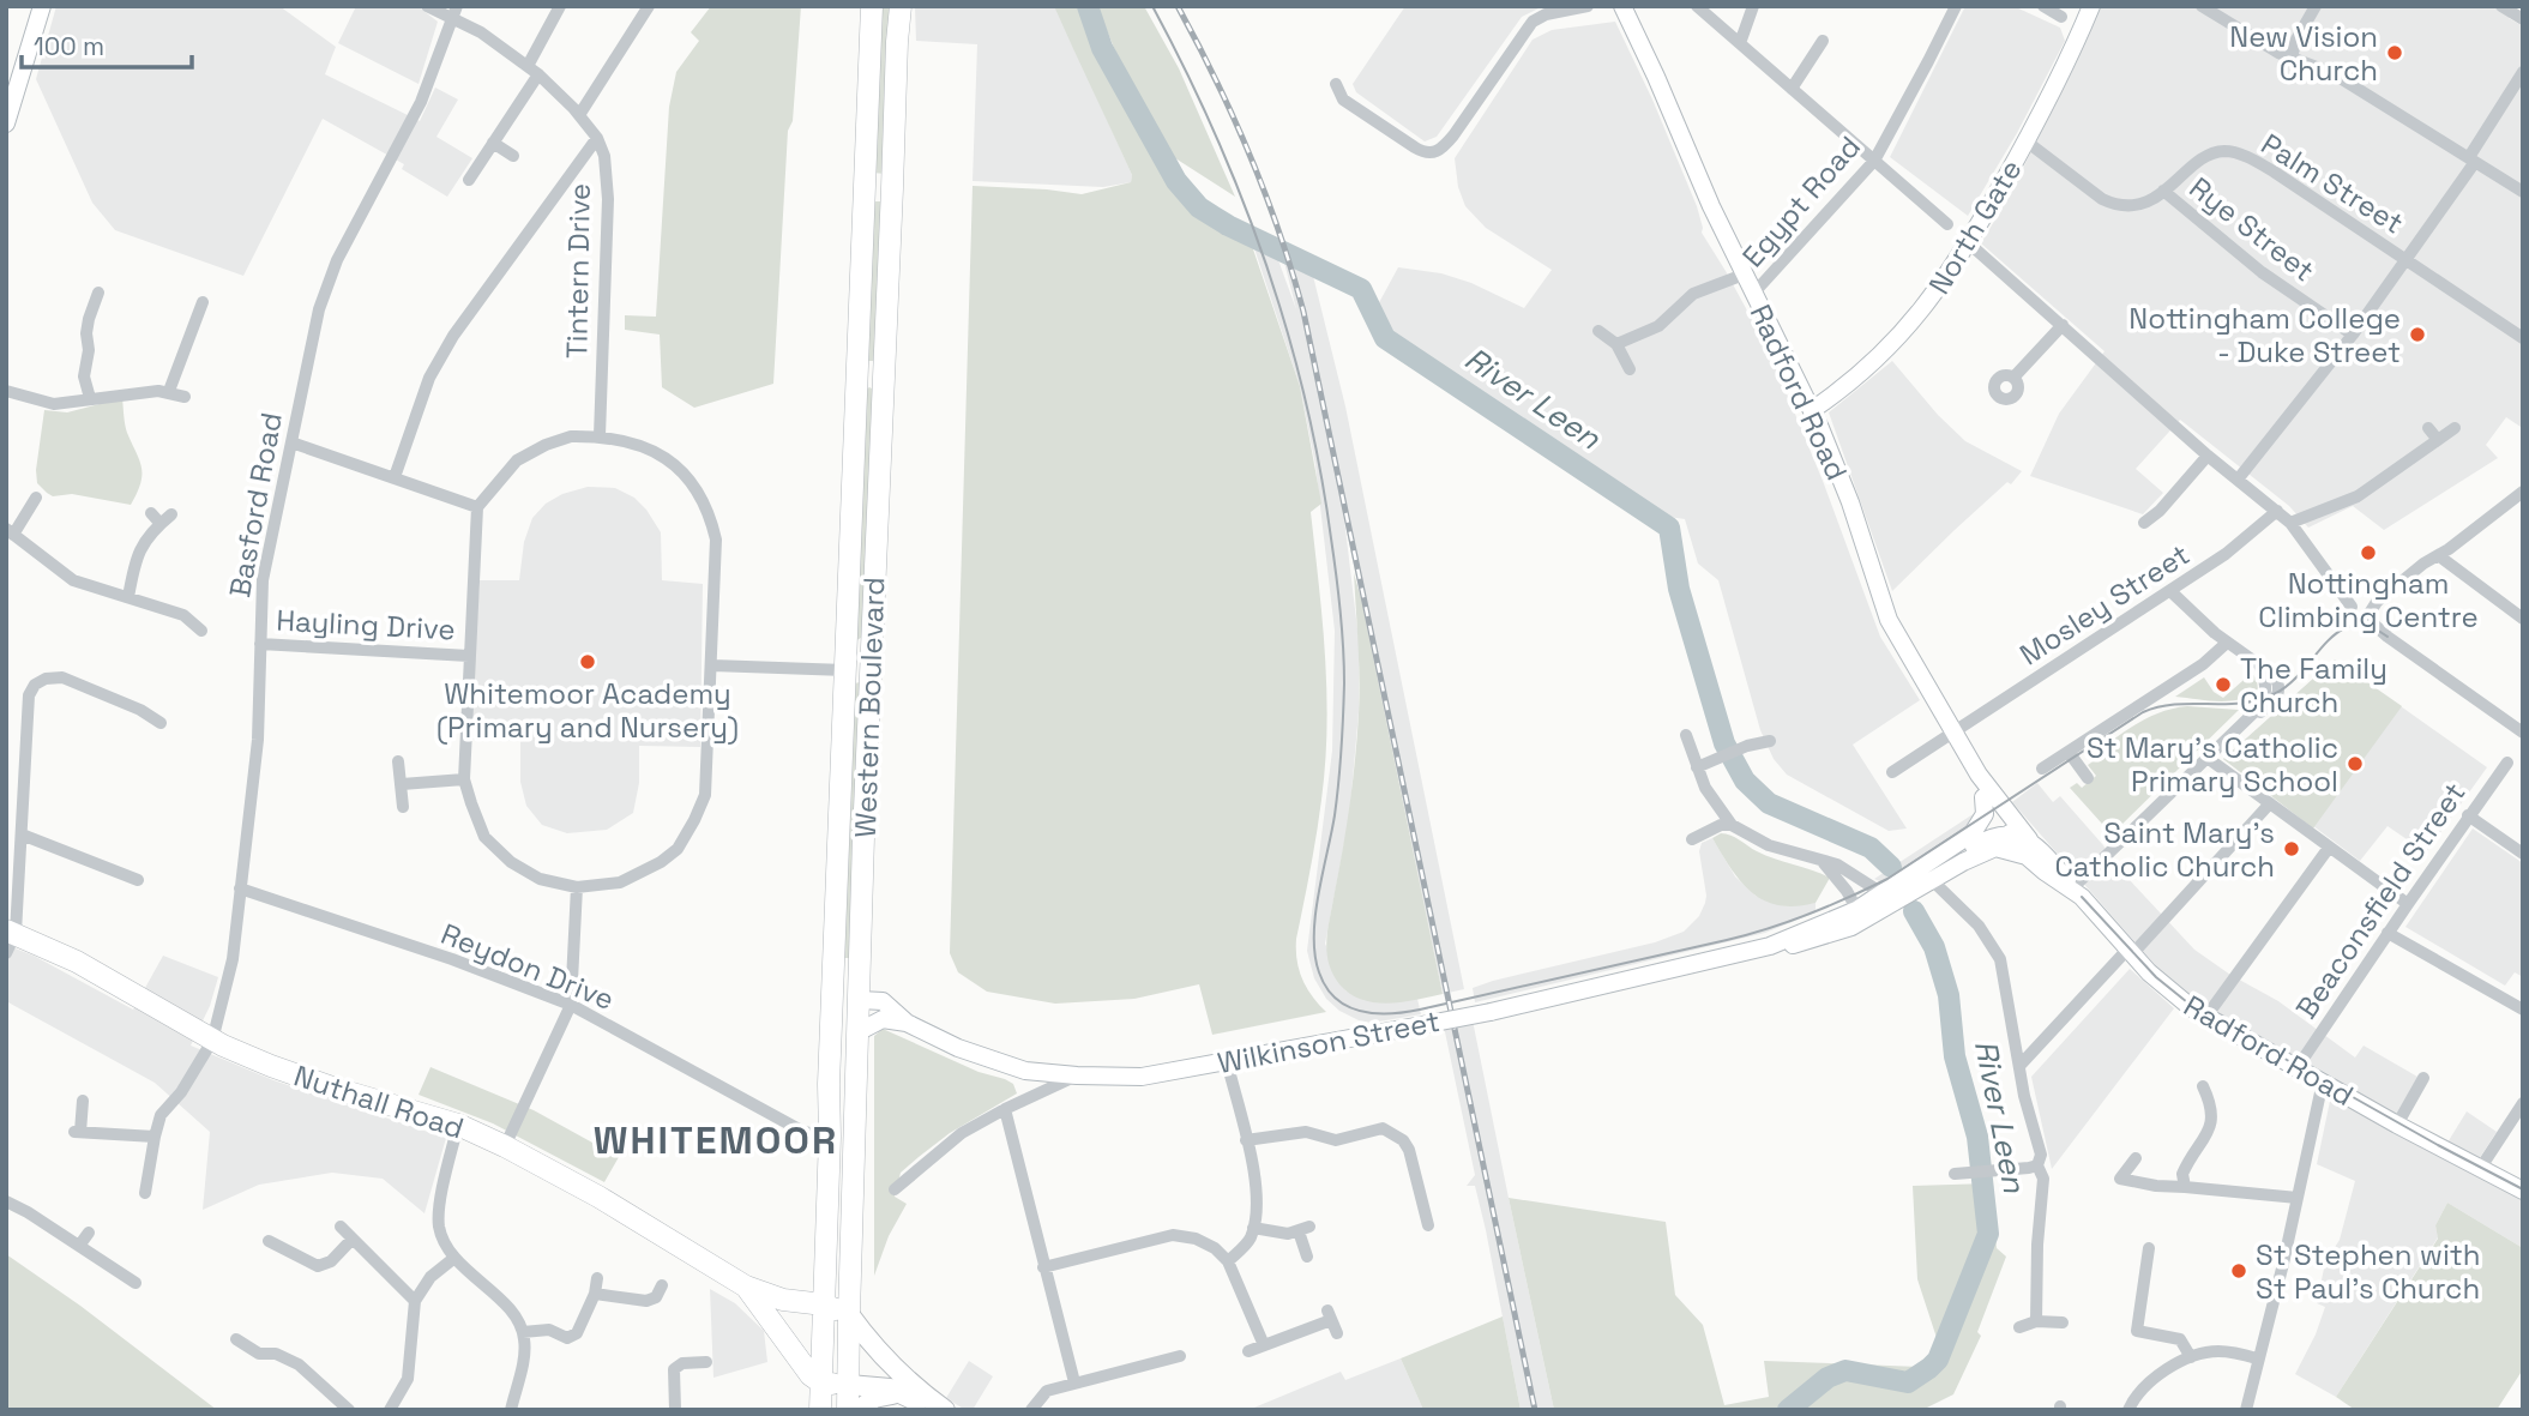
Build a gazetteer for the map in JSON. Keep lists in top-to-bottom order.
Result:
{
  "streets": {
    "highway": ["Western Boulevard", "Nuthall Road"],
    "street": [
      "Palm Street",
      "Egypt Road",
      "North Gate",
      "Rye Street",
      "Tintern Drive",
      "Radford Road",
      "Basford Road",
      "Mosley Street",
      "Hayling Drive",
      "Beaconsfield Street",
      "Reydon Drive",
      "Wilkinson Street"
    ]
  },
  "crossings": [
    ["Palm Street", "North Gate"],
    ["Palm Street", "Rye Street"],
    ["Egypt Road", "Radford Road"],
    ["North Gate", "Radford Road"],
    ["Tintern Drive", "Basford Road"],
    ["Radford Road", "Mosley Street"],
    ["Radford Road", "Beaconsfield Street"],
    ["Radford Road", "Wilkinson Street"],
    ["Basford Road", "Hayling Drive"],
    ["Basford Road", "Reydon Drive"],
    ["Basford Road", "Nuthall Road"],
    ["Western Boulevard", "Reydon Drive"],
    ["Western Boulevard", "Wilkinson Street"],
    ["Western Boulevard", "Nuthall Road"]
  ],
  "districts": ["WHITEMOOR"],
  "water": ["River Leen"],
  "places": [
    "New Vision Church",
    "Nottingham College - Duke Street",
    "Nottingham Climbing Centre",
    "Whitemoor Academy (Primary and Nursery)",
    "The Family Church",
    "St Mary's Catholic Primary School",
    "Saint Mary's Catholic Church",
    "St Stephen with St Paul's Church"
  ],
  "scale_bar": "100 m"
}
